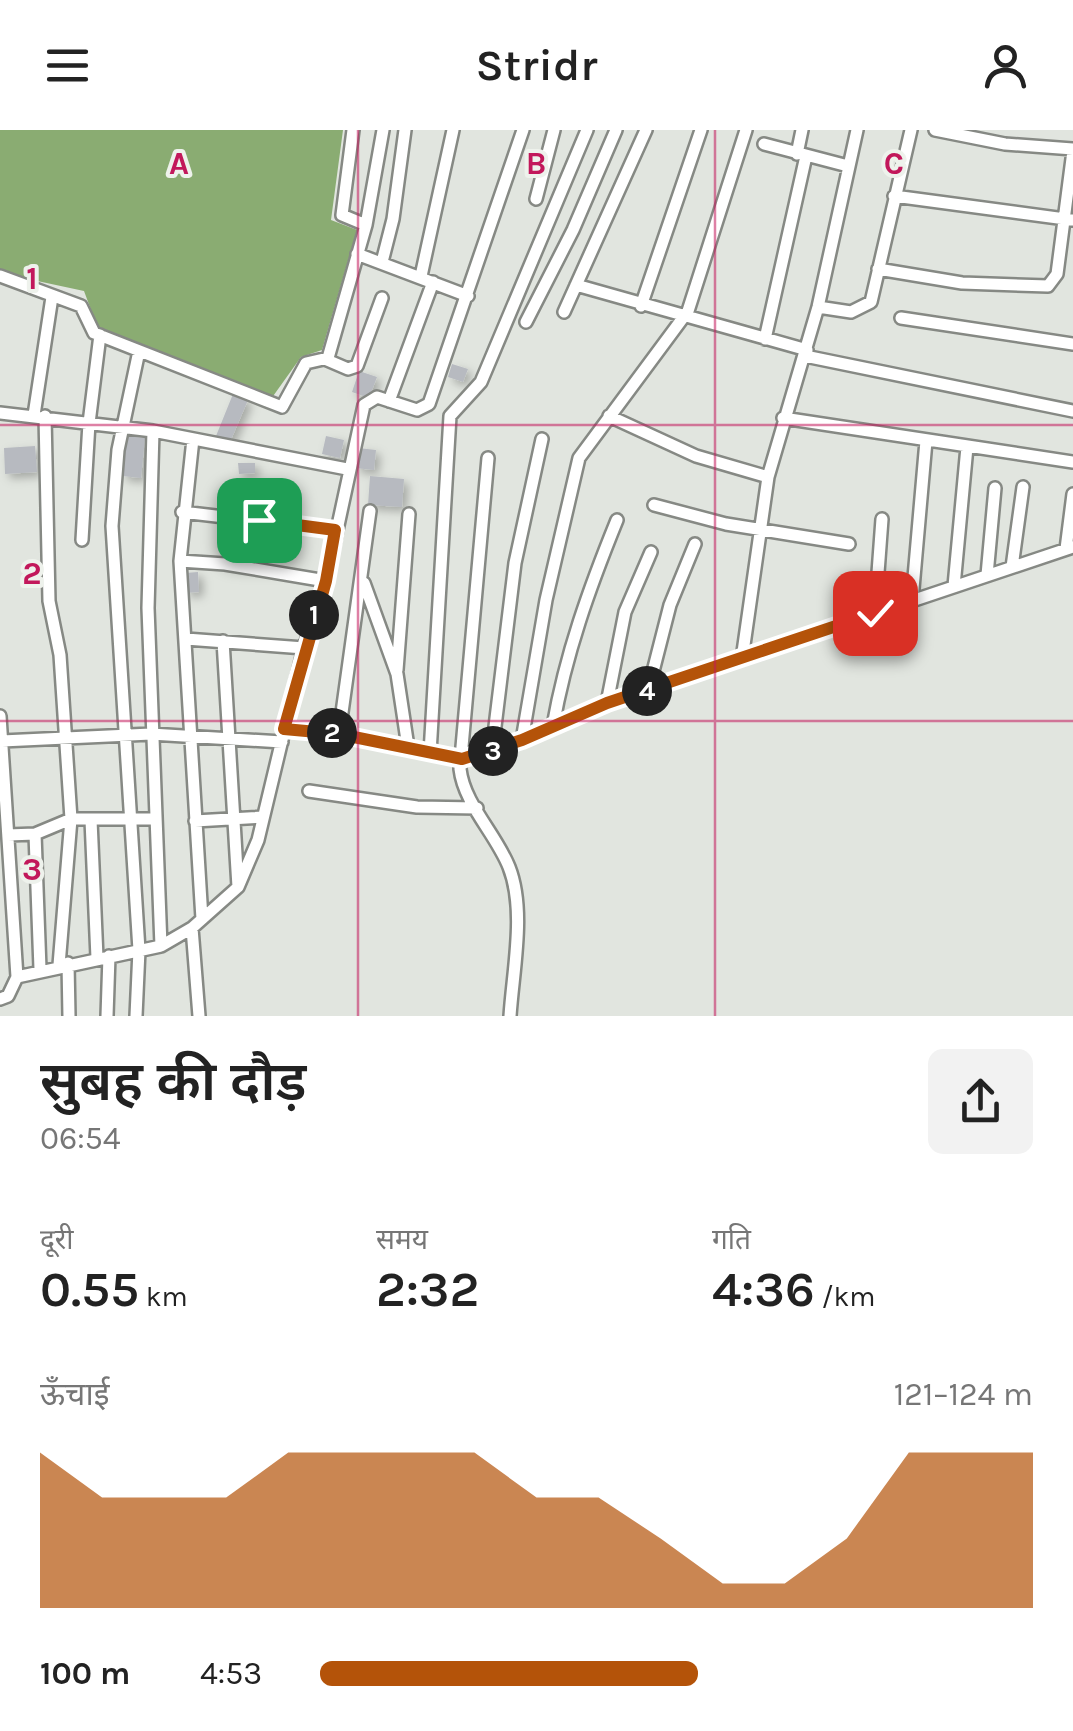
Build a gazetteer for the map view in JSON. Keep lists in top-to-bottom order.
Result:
{
  "page": {
    "header": "Stridr",
    "pins": [
      "1",
      "4",
      "2",
      "3"
    ],
    "heading": ["सुबह की दौड़", "06:54"],
    "stats": [
      ["दूरी", "0.55 km"],
      ["समय", "2:32"],
      ["गति", "4:36 /km"]
    ],
    "chart": ["ऊँचाई", "121–124 m"],
    "list": [
      {
        "name": "100 m",
        "note": "4:53"
      }
    ]
  },
  "grid": {
    "columns": ["A", "B", "C"],
    "rows": ["1", "2", "3"]
  }
}
